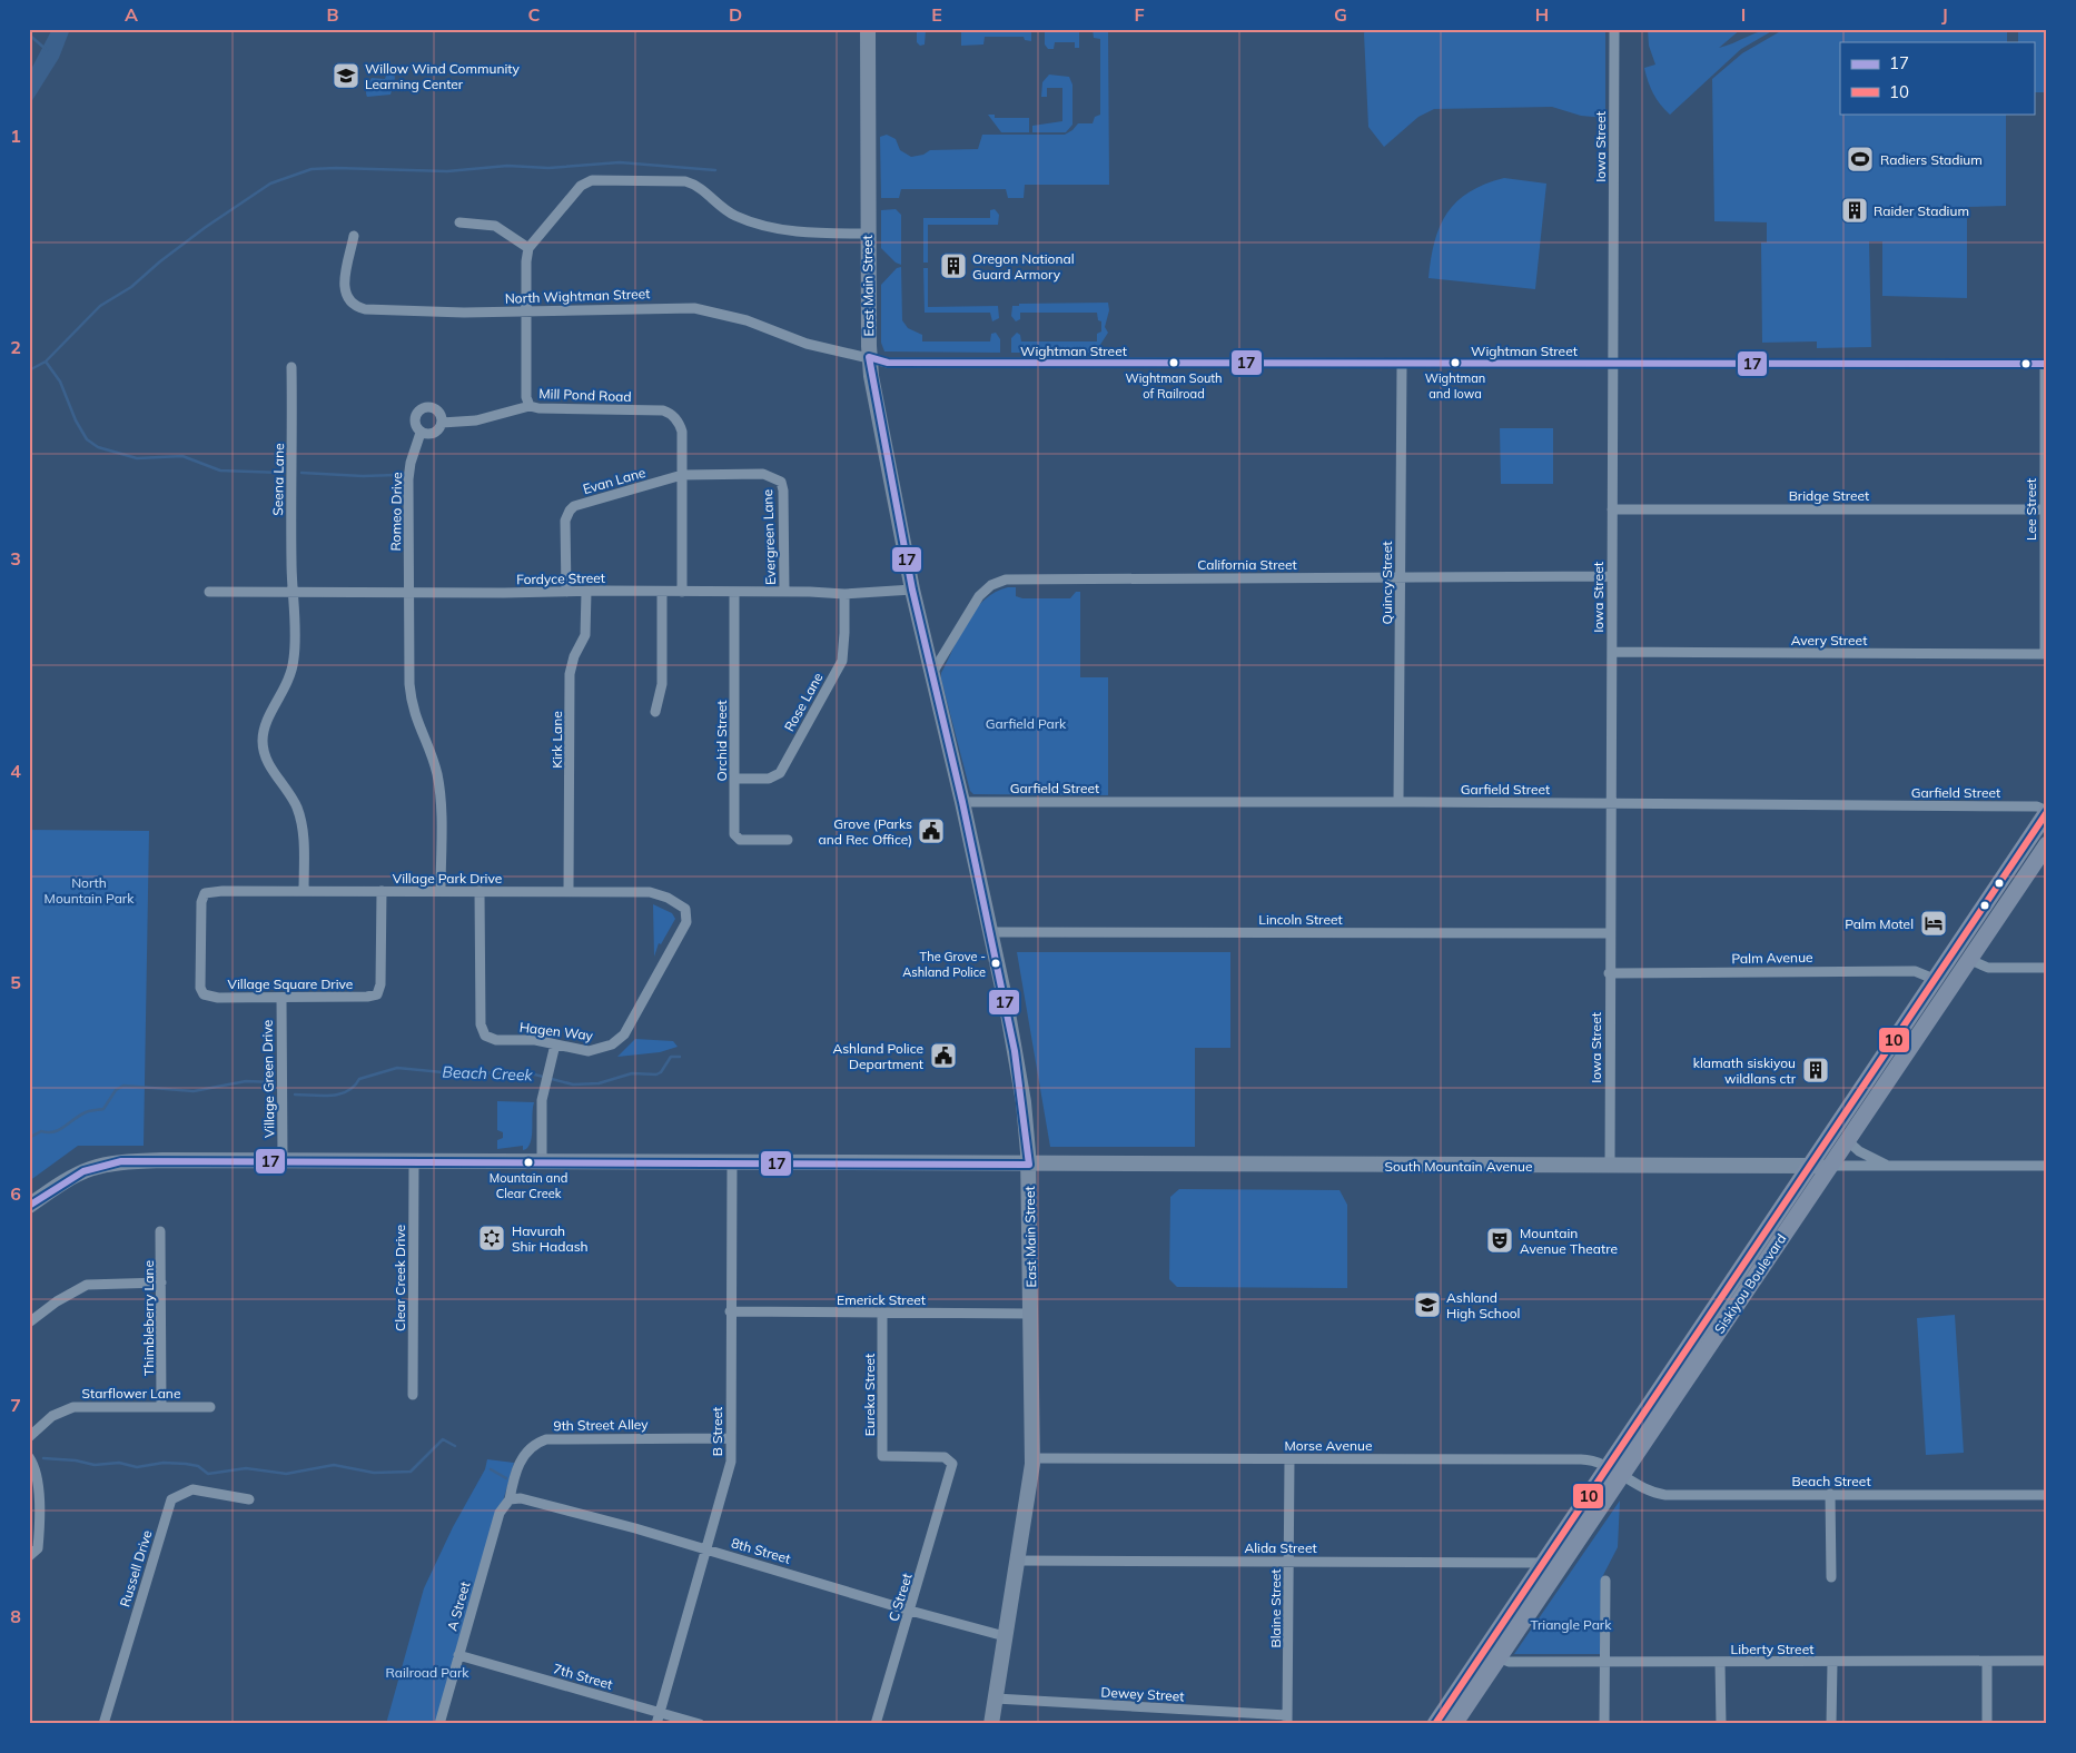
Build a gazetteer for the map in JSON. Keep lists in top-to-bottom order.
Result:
{
  "streets": {
    "main road": ["Siskiyou Boulevard"],
    "street": [
      "Iowa Street",
      "East Main Street",
      "North Wightman Street",
      "Wightman Street",
      "Mill Pond Road",
      "Seena Lane",
      "Evan Lane",
      "Bridge Street",
      "Lee Street",
      "Romeo Drive",
      "Evergreen Lane",
      "California Street",
      "Fordyce Street",
      "Quincy Street",
      "Avery Street",
      "Rose Lane",
      "Kirk Lane",
      "Orchid Street",
      "Garfield Street",
      "Village Park Drive",
      "Lincoln Street",
      "Palm Avenue",
      "Village Square Drive",
      "Hagen Way",
      "Village Green Drive",
      "South Mountain Avenue",
      "Clear Creek Drive",
      "Emerick Street",
      "Thimbleberry Lane",
      "Starflower Lane",
      "Eureka Street",
      "9th Street Alley",
      "B Street",
      "Morse Avenue",
      "Beach Street",
      "Alida Street",
      "8th Street",
      "Russell Drive",
      "C Street",
      "A Street",
      "Blaine Street",
      "Liberty Street",
      "7th Street",
      "Dewey Street"
    ]
  },
  "crossings": [
    ["Iowa Street", "Wightman Street"],
    ["Iowa Street", "Bridge Street"],
    ["Iowa Street", "California Street"],
    ["Iowa Street", "Avery Street"],
    ["Iowa Street", "Garfield Street"],
    ["Iowa Street", "Lincoln Street"],
    ["Iowa Street", "Palm Avenue"],
    ["Iowa Street", "South Mountain Avenue"],
    ["East Main Street", "North Wightman Street"],
    ["East Main Street", "Wightman Street"],
    ["East Main Street", "California Street"],
    ["East Main Street", "Fordyce Street"],
    ["East Main Street", "Garfield Street"],
    ["East Main Street", "Lincoln Street"],
    ["East Main Street", "South Mountain Avenue"],
    ["East Main Street", "Emerick Street"],
    ["East Main Street", "Morse Avenue"],
    ["East Main Street", "Alida Street"],
    ["East Main Street", "8th Street"],
    ["East Main Street", "Dewey Street"],
    ["North Wightman Street", "Wightman Street"],
    ["North Wightman Street", "Mill Pond Road"],
    ["Wightman Street", "Lee Street"],
    ["Wightman Street", "Quincy Street"],
    ["Mill Pond Road", "Evan Lane"],
    ["Mill Pond Road", "Evergreen Lane"],
    ["Mill Pond Road", "Fordyce Street"],
    ["Seena Lane", "Fordyce Street"],
    ["Seena Lane", "Village Park Drive"],
    ["Evan Lane", "Evergreen Lane"],
    ["Evan Lane", "Fordyce Street"],
    ["Bridge Street", "Lee Street"],
    ["Lee Street", "Avery Street"],
    ["Romeo Drive", "Fordyce Street"],
    ["Romeo Drive", "Village Park Drive"],
    ["Evergreen Lane", "Fordyce Street"],
    ["California Street", "Quincy Street"],
    ["Fordyce Street", "Rose Lane"],
    ["Fordyce Street", "Kirk Lane"],
    ["Fordyce Street", "Orchid Street"],
    ["Quincy Street", "Garfield Street"],
    ["Rose Lane", "Orchid Street"],
    ["Kirk Lane", "Village Park Drive"],
    ["Garfield Street", "Siskiyou Boulevard"],
    ["Village Park Drive", "Village Square Drive"],
    ["Village Park Drive", "Hagen Way"],
    ["Palm Avenue", "Siskiyou Boulevard"],
    ["Village Square Drive", "Village Green Drive"],
    ["Village Green Drive", "South Mountain Avenue"],
    ["South Mountain Avenue", "Clear Creek Drive"],
    ["South Mountain Avenue", "Siskiyou Boulevard"],
    ["South Mountain Avenue", "B Street"],
    ["Siskiyou Boulevard", "Morse Avenue"],
    ["Siskiyou Boulevard", "Beach Street"],
    ["Siskiyou Boulevard", "Alida Street"],
    ["Siskiyou Boulevard", "Liberty Street"],
    ["Emerick Street", "Eureka Street"],
    ["Emerick Street", "B Street"],
    ["Thimbleberry Lane", "Starflower Lane"],
    ["Eureka Street", "C Street"],
    ["9th Street Alley", "B Street"],
    ["9th Street Alley", "8th Street"],
    ["9th Street Alley", "A Street"],
    ["B Street", "8th Street"],
    ["B Street", "7th Street"],
    ["Morse Avenue", "Beach Street"],
    ["Morse Avenue", "Blaine Street"],
    ["Alida Street", "Blaine Street"],
    ["8th Street", "C Street"],
    ["8th Street", "A Street"],
    ["A Street", "7th Street"],
    ["Blaine Street", "Dewey Street"]
  ],
  "water": ["Beach Creek"],
  "parks": [
    "Garfield Park",
    "North Mountain Park",
    "Triangle Park",
    "Railroad Park"
  ],
  "places": {
    "school or university": ["Willow Wind Community Learning Center", "Ashland High School"],
    "sports": ["Radiers Stadium"],
    "building": ["Raider Stadium", "Oregon National Guard Armory", "klamath siskiyou wildlans ctr"],
    "other": [
      "Wightman South of Railroad",
      "Wightman and Iowa",
      "The Grove - Ashland Police",
      "Mountain and Clear Creek"
    ],
    "public building": ["Grove (Parks and Rec Office)", "Ashland Police Department"],
    "hotel": ["Palm Motel"],
    "synagogue": ["Havurah Shir Hadash"],
    "theatre": ["Mountain Avenue Theatre"]
  },
  "lines": ["transit line 17", "transit line 10"],
  "legend": ["17", "10"],
  "grid": {
    "columns": [
      "A",
      "B",
      "C",
      "D",
      "E",
      "F",
      "G",
      "H",
      "I",
      "J"
    ],
    "rows": [
      "1",
      "2",
      "3",
      "4",
      "5",
      "6",
      "7",
      "8"
    ]
  }
}
